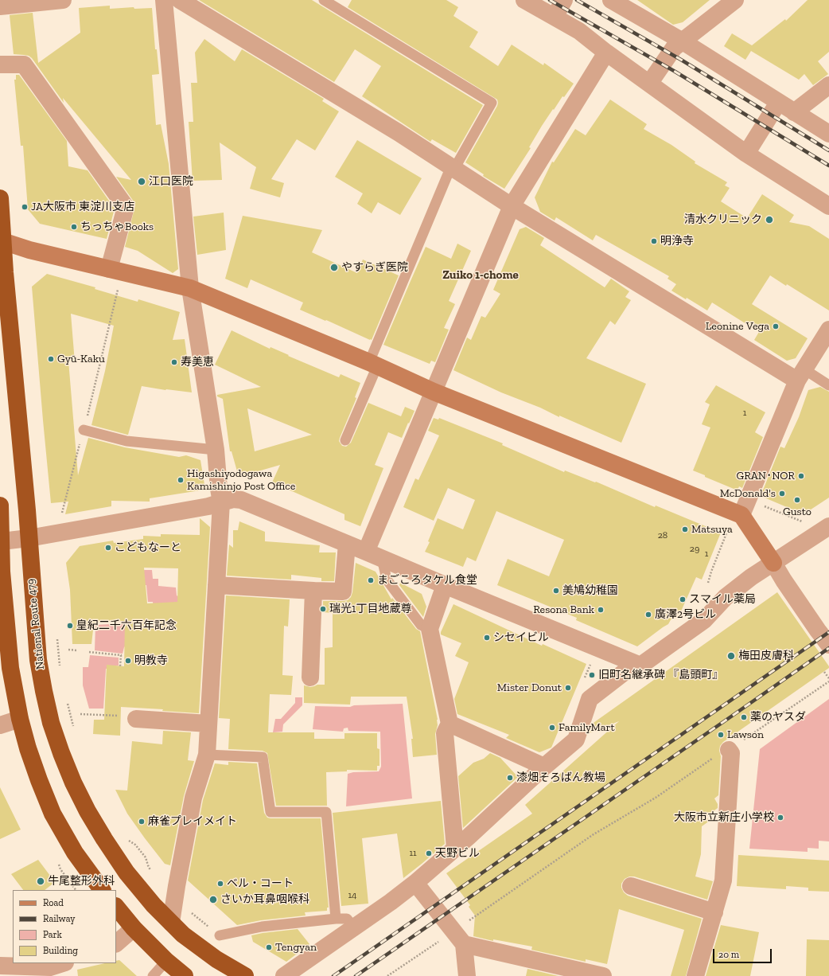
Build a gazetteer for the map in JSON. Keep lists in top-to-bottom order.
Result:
{
  "streets": {
    "highway": ["National Route 479"]
  },
  "districts": ["Zuiko 1-chome"],
  "places": [
    "江口医院",
    "JA大阪市 東淀川支店",
    "清水クリニック",
    "ちっちゃBooks",
    "明浄寺",
    "やすらぎ医院",
    "Leonine Vega",
    "Gyū-Kaku",
    "寿美恵",
    "GRAN･NOR",
    "Higashiyodogawa Kamishinjo Post Office",
    "McDonald's",
    "Gusto",
    "Matsuya",
    "こどもなーと",
    "まごころタケル食堂",
    "美鳩幼稚園",
    "スマイル薬局",
    "瑞光1丁目地蔵尊",
    "Resona Bank",
    "廣澤2号ビル",
    "皇紀二千六百年記念",
    "シセイビル",
    "梅田皮膚科",
    "明教寺",
    "旧町名継承碑 『島頭町』",
    "Mister Donut",
    "薬のヤスダ",
    "FamilyMart",
    "Lawson",
    "漆畑そろばん教場",
    "大阪市立新庄小学校",
    "麻雀プレイメイト",
    "天野ビル",
    "牛尾整形外科",
    "ベル・コート",
    "さいか耳鼻咽喉科",
    "Tengyan"
  ],
  "house_numbers": [
    "1",
    "28",
    "29",
    "1",
    "11",
    "14"
  ],
  "legend": [
    "Road",
    "Railway",
    "Park",
    "Building"
  ],
  "scale_bar": "20 m"
}
